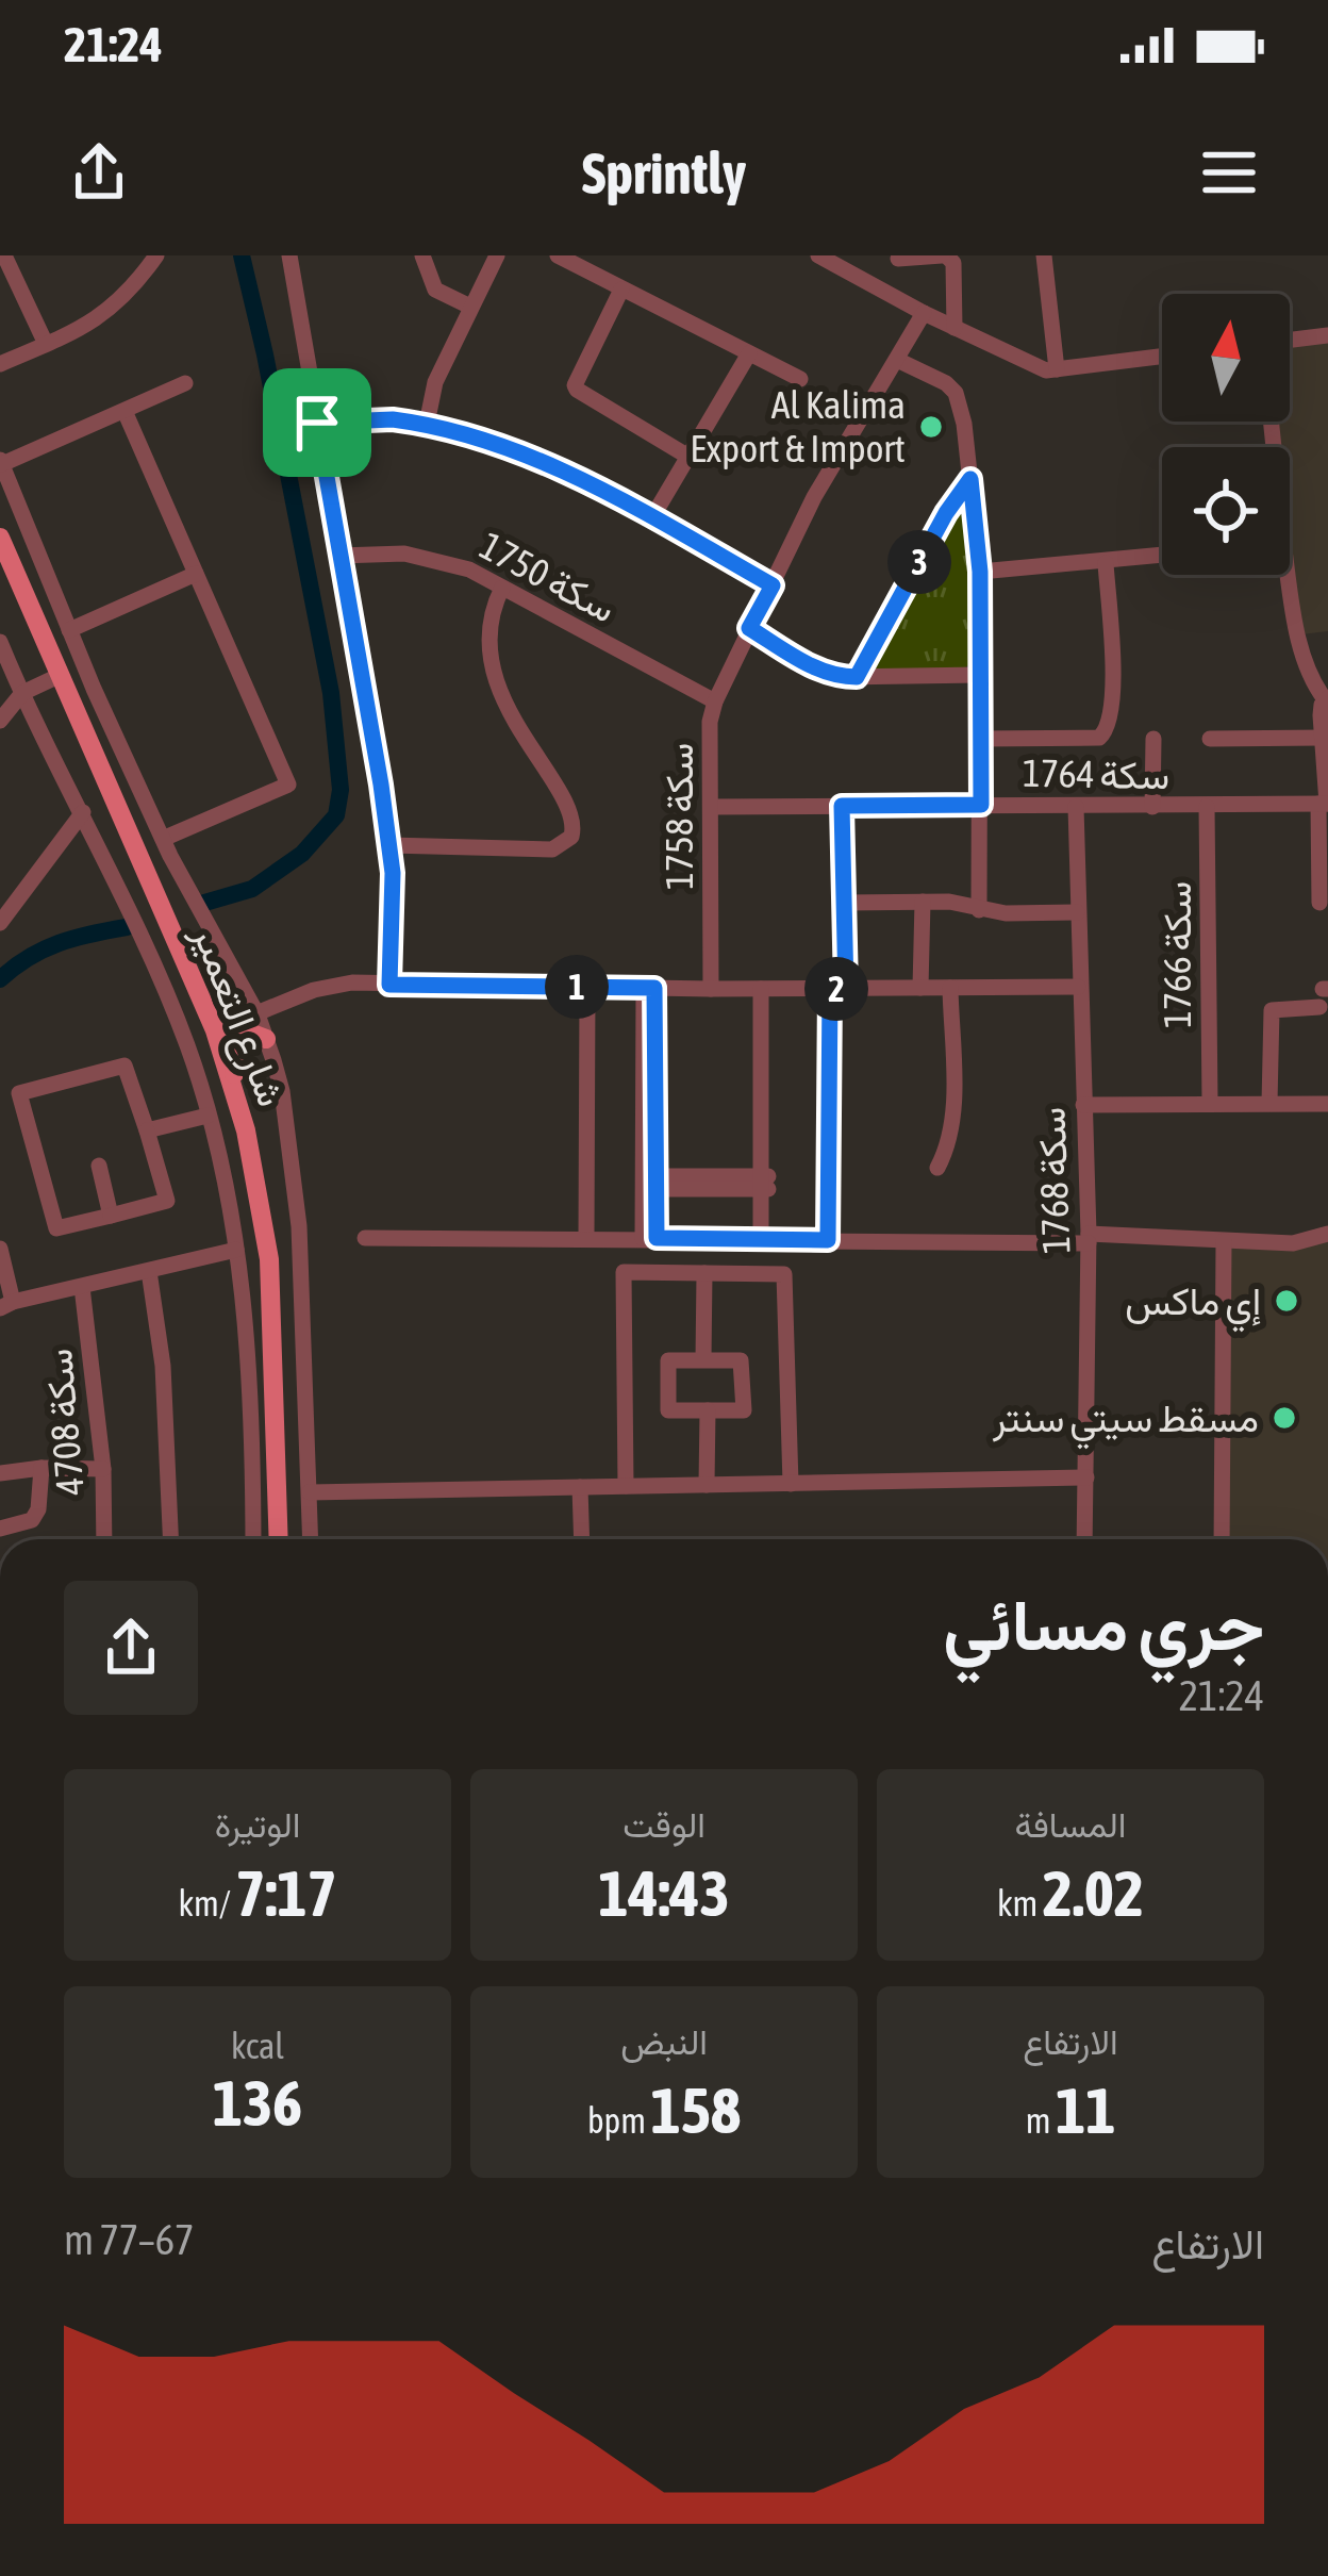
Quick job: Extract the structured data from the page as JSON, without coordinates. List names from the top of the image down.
{
  "streets": {
    "main road": ["شارع التعمير"],
    "street": [
      "سكة 1750",
      "سكة 1764",
      "سكة 1758",
      "سكة 1766",
      "سكة 1768",
      "سكة 4708"
    ]
  },
  "crossings": [
    ["سكة 1750", "سكة 1758"],
    ["سكة 1764", "سكة 1758"],
    ["سكة 1764", "سكة 1766"],
    ["سكة 1764", "سكة 1768"]
  ],
  "places": ["Al Kalima Export & Import", "إي ماكس", "مسقط سيتي سنتر"],
  "north": "top",
  "page": {
    "status": "21:24",
    "header": "Sprintly",
    "pins": ["3", "1", "2"],
    "heading": ["جري مسائي", "21:24"],
    "stats": [
      ["المسافة", "2.02 km"],
      ["الوقت", "14:43"],
      ["الوتيرة", "7:17 /km"],
      ["الارتفاع", "11 m"],
      ["النبض", "158 bpm"],
      ["kcal", "136"]
    ],
    "chart": ["الارتفاع", "67–77 m"]
  }
}
